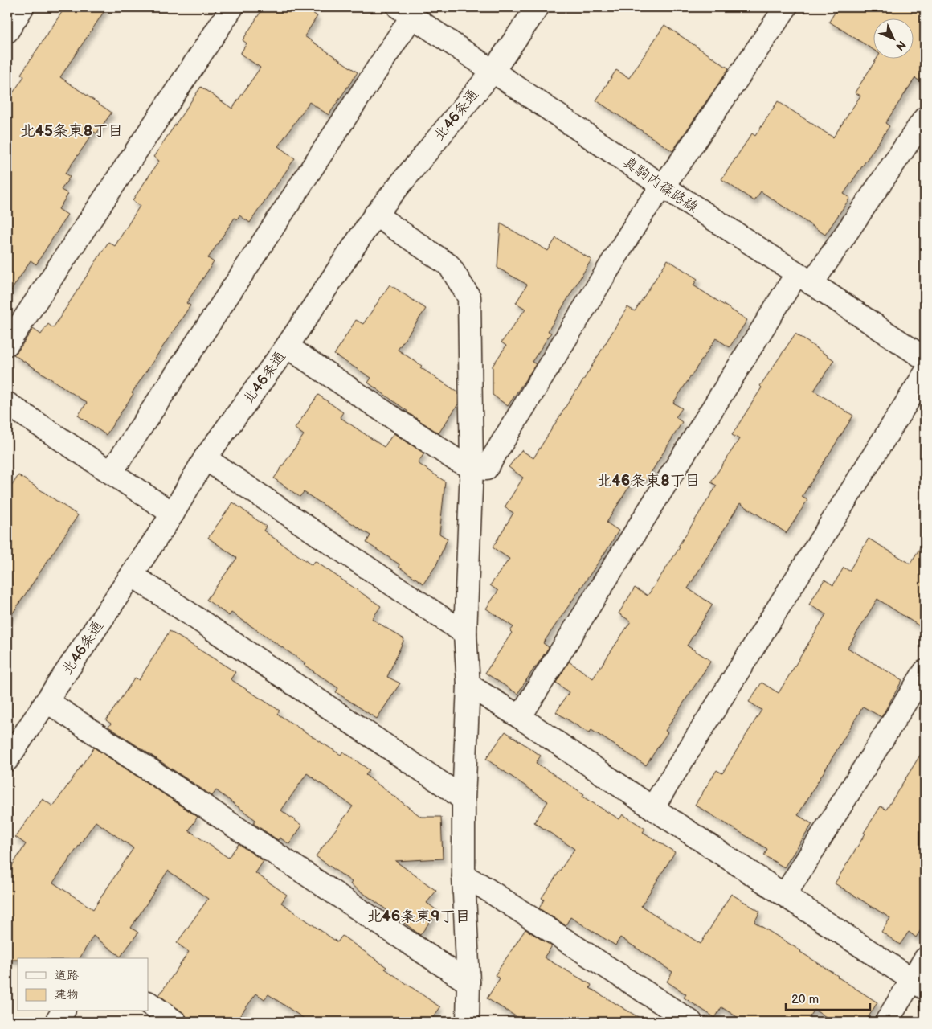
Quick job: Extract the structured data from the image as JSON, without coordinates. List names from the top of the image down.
{
  "streets": {
    "street": ["北46条通", "真駒内篠路線"]
  },
  "crossings": [
    ["北46条通", "真駒内篠路線"]
  ],
  "districts": ["北45条東8丁目", "北46条東8丁目", "北46条東9丁目"],
  "legend": ["道路", "建物"],
  "scale_bar": "20 m",
  "north": "bottom right"
}
